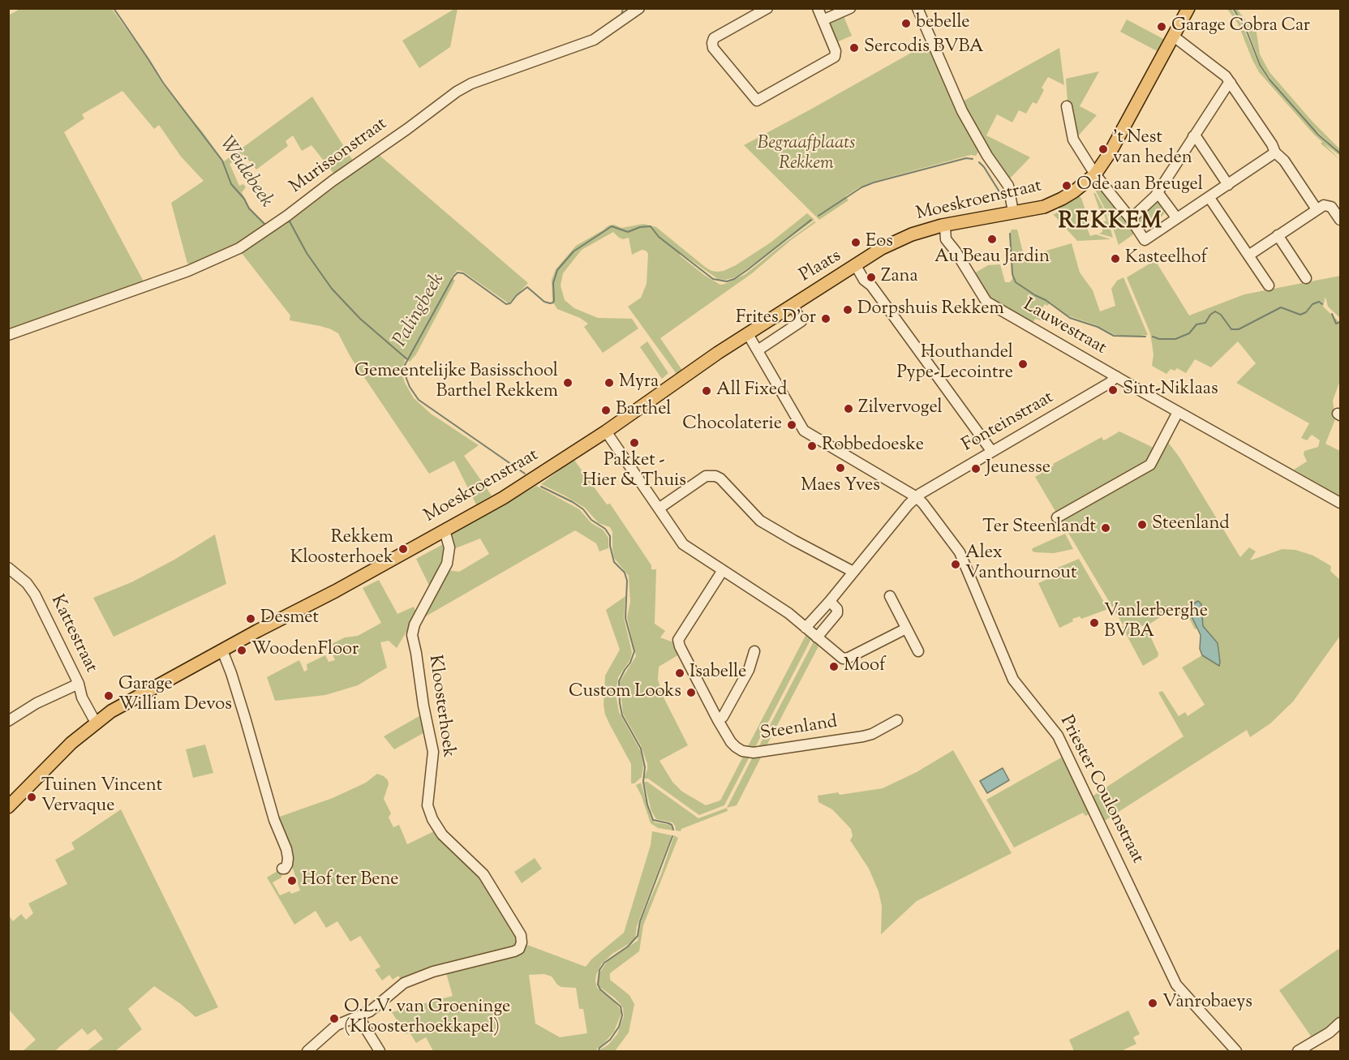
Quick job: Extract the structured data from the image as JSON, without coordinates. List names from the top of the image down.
{
  "streets": {
    "main road": ["Moeskroenstraat", "Plaats"],
    "street": [
      "Murissonstraat",
      "Lauwestraat",
      "Fonteinstraat",
      "Kattestraat",
      "Kloosterhoek",
      "Steenland",
      "Priester Coulonstraat"
    ]
  },
  "crossings": [
    ["Moeskroenstraat", "Plaats"],
    ["Moeskroenstraat", "Lauwestraat"],
    ["Moeskroenstraat", "Kattestraat"],
    ["Moeskroenstraat", "Kloosterhoek"],
    ["Moeskroenstraat", "Priester Coulonstraat"],
    ["Plaats", "Fonteinstraat"],
    ["Plaats", "Priester Coulonstraat"],
    ["Lauwestraat", "Fonteinstraat"],
    ["Fonteinstraat", "Priester Coulonstraat"]
  ],
  "districts": ["REKKEM"],
  "water": ["Weidebeek", "Palingbeek"],
  "parks": ["Begraafplaats Rekkem"],
  "places": [
    "bebelle",
    "Garage Cobra Car",
    "Sercodis BVBA",
    "'t Nest van heden",
    "Ode aan Breugel",
    "Au Beau Jardin",
    "Eos",
    "Kasteelhof",
    "Zana",
    "Dorpshuis Rekkem",
    "Frites D’or",
    "Houthandel Pype-Lecointre",
    "Gemeentelijke Basisschool Barthel Rekkem",
    "Myra",
    "Sint-Niklaas",
    "All Fixed",
    "Zilvervogel",
    "Barthel",
    "Chocolaterie",
    "Pakket - Hier & Thuis",
    "Robbedoeske",
    "Maes Yves",
    "Jeunesse",
    "Steenland",
    "Ter Steenlandt",
    "Rekkem Kloosterhoek",
    "Alex Vanthournout",
    "Desmet",
    "Vanlerberghe BVBA",
    "WoodenFloor",
    "Moof",
    "Isabelle",
    "Custom Looks",
    "Garage William Devos",
    "Tuinen Vincent Vervaque",
    "Hof ter Bene",
    "Vanrobaeys",
    "O.L.V. van Groeninge (Kloosterhoekkapel)"
  ]
}
